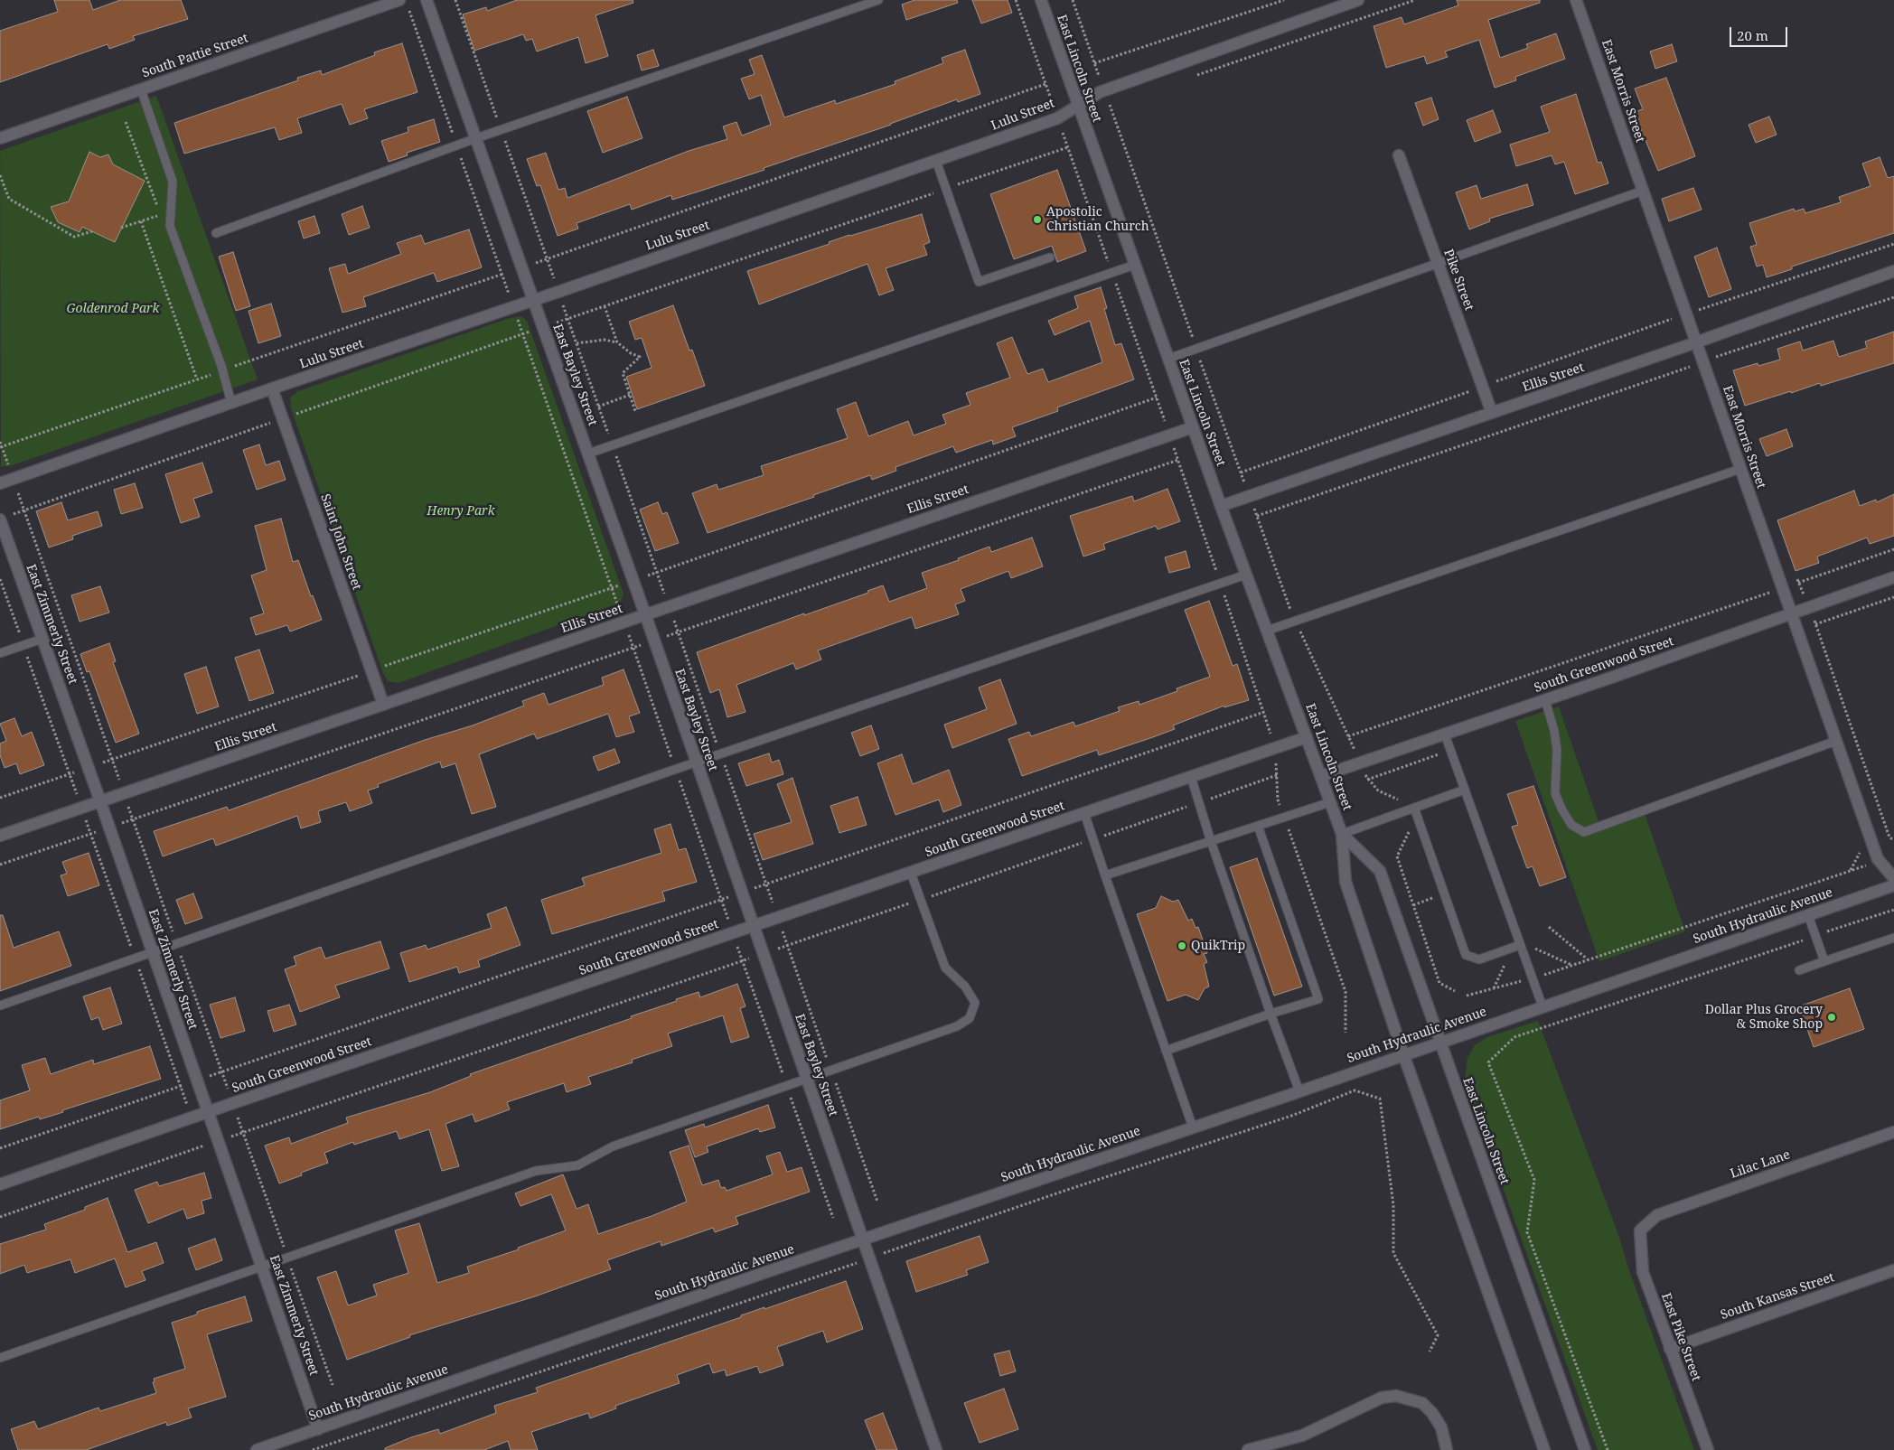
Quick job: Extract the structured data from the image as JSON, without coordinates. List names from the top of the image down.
{
  "streets": {
    "street": [
      "South Pattie Street",
      "East Lincoln Street",
      "East Morris Street",
      "Lulu Street",
      "Pike Street",
      "East Bayley Street",
      "Ellis Street",
      "Saint John Street",
      "East Zimmerly Street",
      "South Greenwood Street",
      "South Hydraulic Avenue",
      "Lilac Lane",
      "South Kansas Street",
      "East Pike Street"
    ]
  },
  "crossings": [
    ["East Lincoln Street", "Lulu Street"],
    ["East Lincoln Street", "Ellis Street"],
    ["East Lincoln Street", "South Greenwood Street"],
    ["East Lincoln Street", "South Hydraulic Avenue"],
    ["East Morris Street", "Ellis Street"],
    ["East Morris Street", "South Greenwood Street"],
    ["Lulu Street", "East Bayley Street"],
    ["Lulu Street", "Saint John Street"],
    ["Pike Street", "Ellis Street"],
    ["East Bayley Street", "Ellis Street"],
    ["East Bayley Street", "South Greenwood Street"],
    ["East Bayley Street", "South Hydraulic Avenue"],
    ["Ellis Street", "Saint John Street"],
    ["Ellis Street", "East Zimmerly Street"],
    ["East Zimmerly Street", "South Greenwood Street"],
    ["East Zimmerly Street", "South Hydraulic Avenue"],
    ["Lilac Lane", "East Pike Street"],
    ["South Kansas Street", "East Pike Street"]
  ],
  "parks": ["Goldenrod Park", "Henry Park"],
  "places": ["Apostolic Christian Church", "QuikTrip", "Dollar Plus Grocery & Smoke Shop"],
  "scale_bar": "20 m"
}
